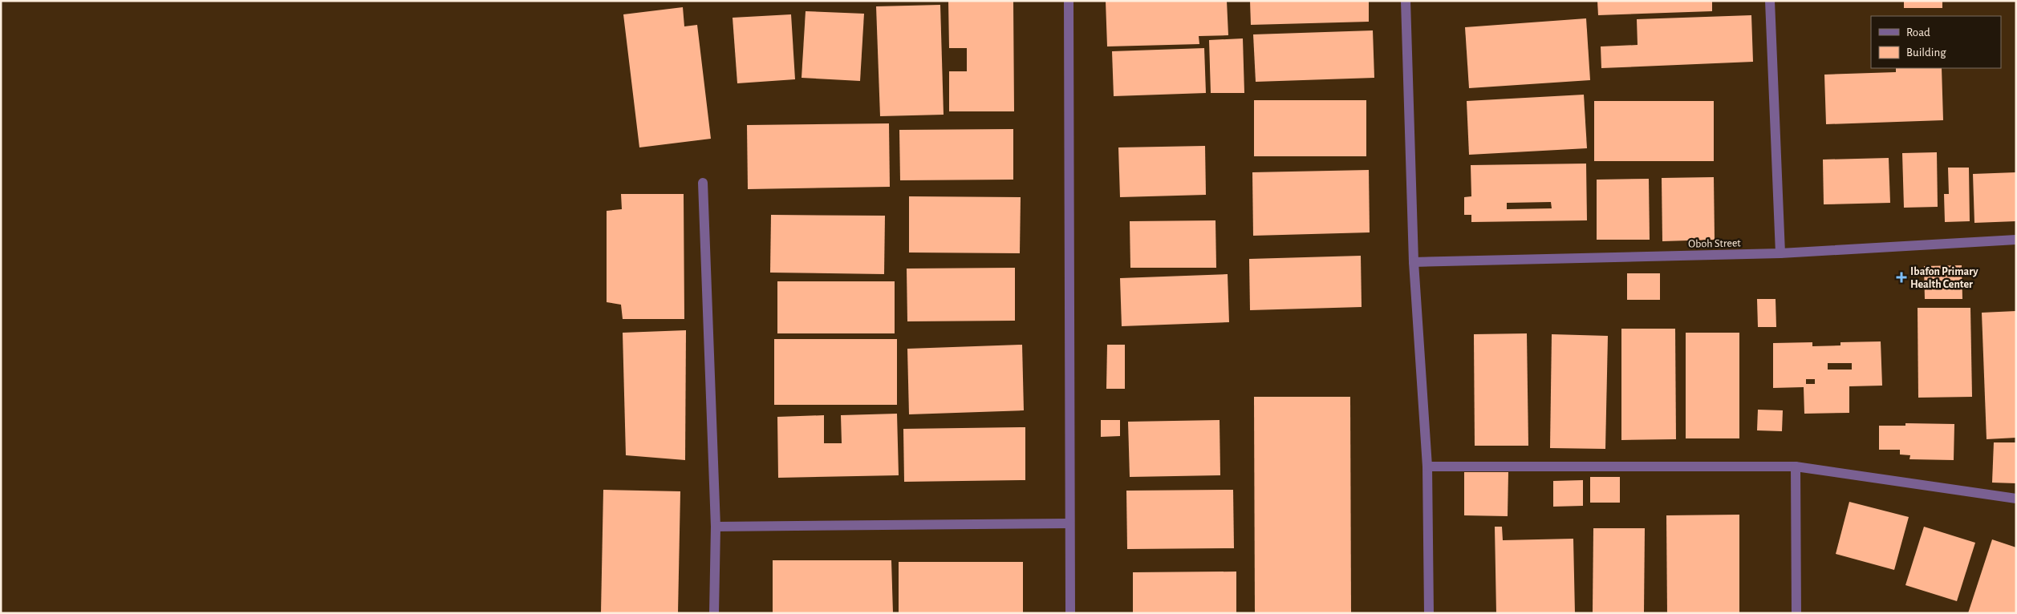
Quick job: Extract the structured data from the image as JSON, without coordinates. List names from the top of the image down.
{
  "streets": {
    "street": ["Oboh Street"]
  },
  "places": {
    "health": ["Ibafon Primary Health Center"]
  },
  "legend": ["Road", "Building"]
}
